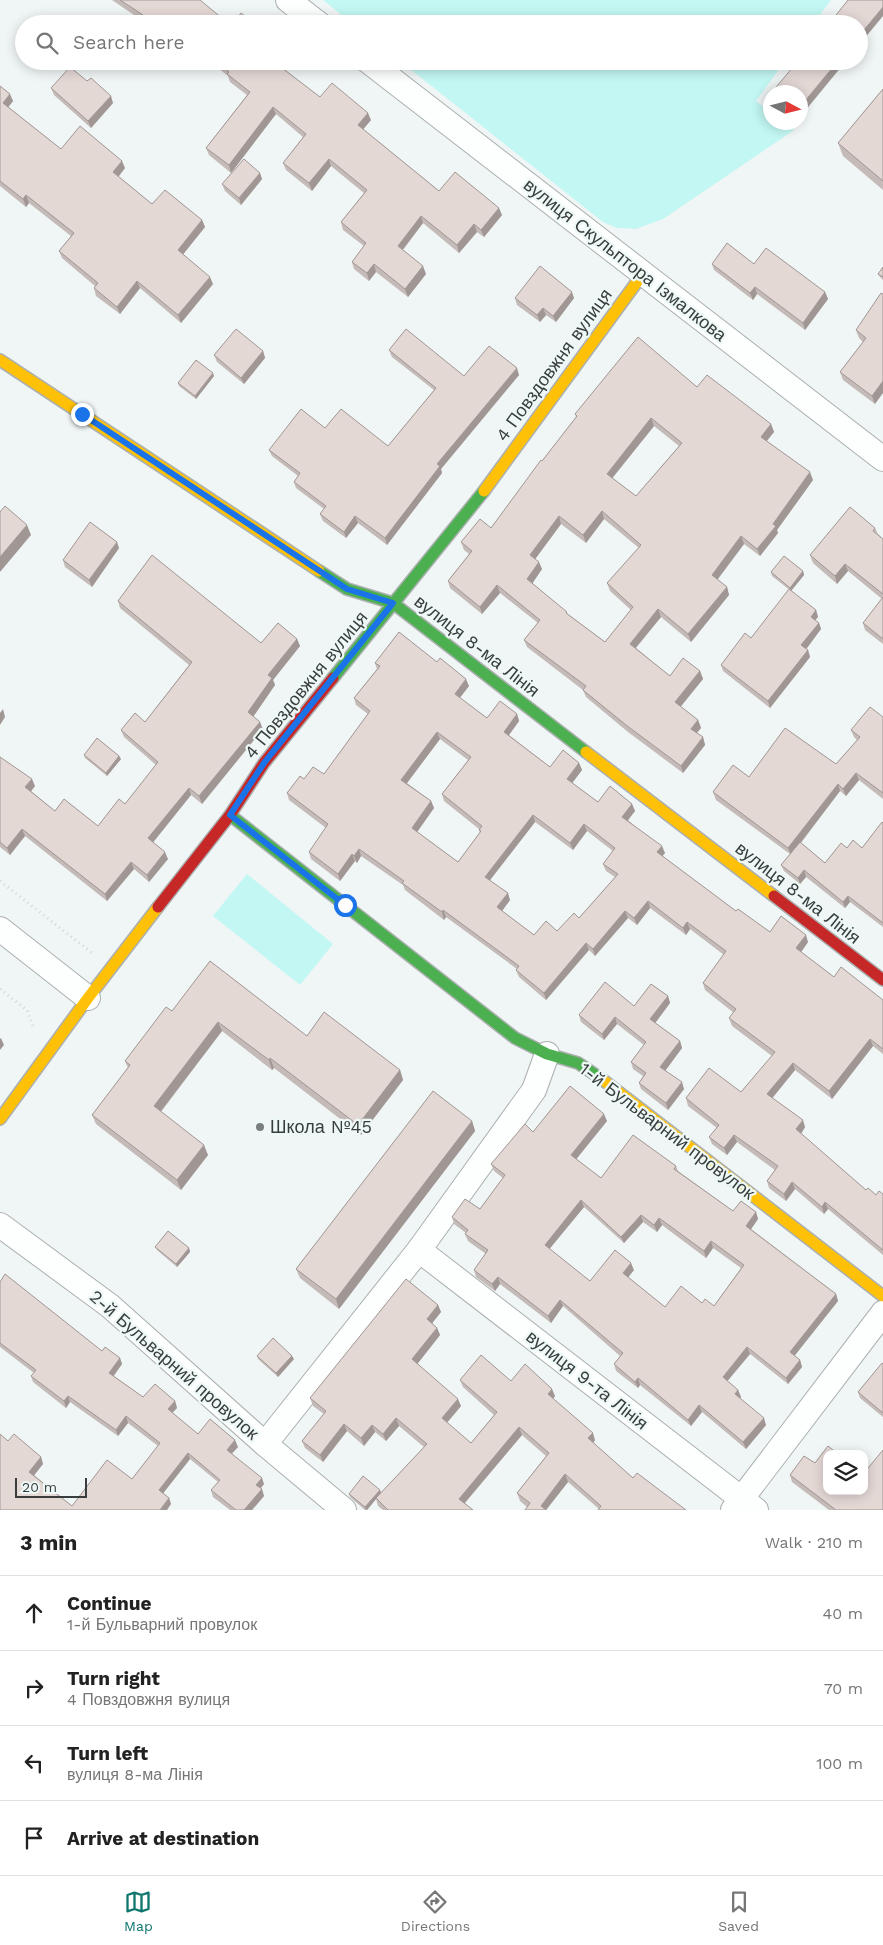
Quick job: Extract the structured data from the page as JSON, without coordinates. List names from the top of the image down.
{
  "streets": {
    "street": [
      "вулиця Скульптора Ізмалкова",
      "4 Повздовжня вулиця",
      "вулиця 8-ма Лінія",
      "1-й Бульварний провулок",
      "2-й Бульварний провулок",
      "вулиця 9-та Лінія"
    ]
  },
  "crossings": [
    ["вулиця Скульптора Ізмалкова", "4 Повздовжня вулиця"],
    ["4 Повздовжня вулиця", "вулиця 8-ма Лінія"],
    ["4 Повздовжня вулиця", "1-й Бульварний провулок"]
  ],
  "places": ["Школа №45"],
  "scale_bar": "20 m",
  "north": "right",
  "page": {
    "search": "Search here",
    "scale": "20 m",
    "heading": ["3 min", "Walk · 210 m"],
    "list": [
      ["Continue", "1-й Бульварний провулок", "40 m"],
      ["Turn right", "4 Повздовжня вулиця", "70 m"],
      ["Turn left", "вулиця 8-ма Лінія", "100 m"],
      "Arrive at destination"
    ],
    "nav": ["Map", "Directions", "Saved"]
  }
}
